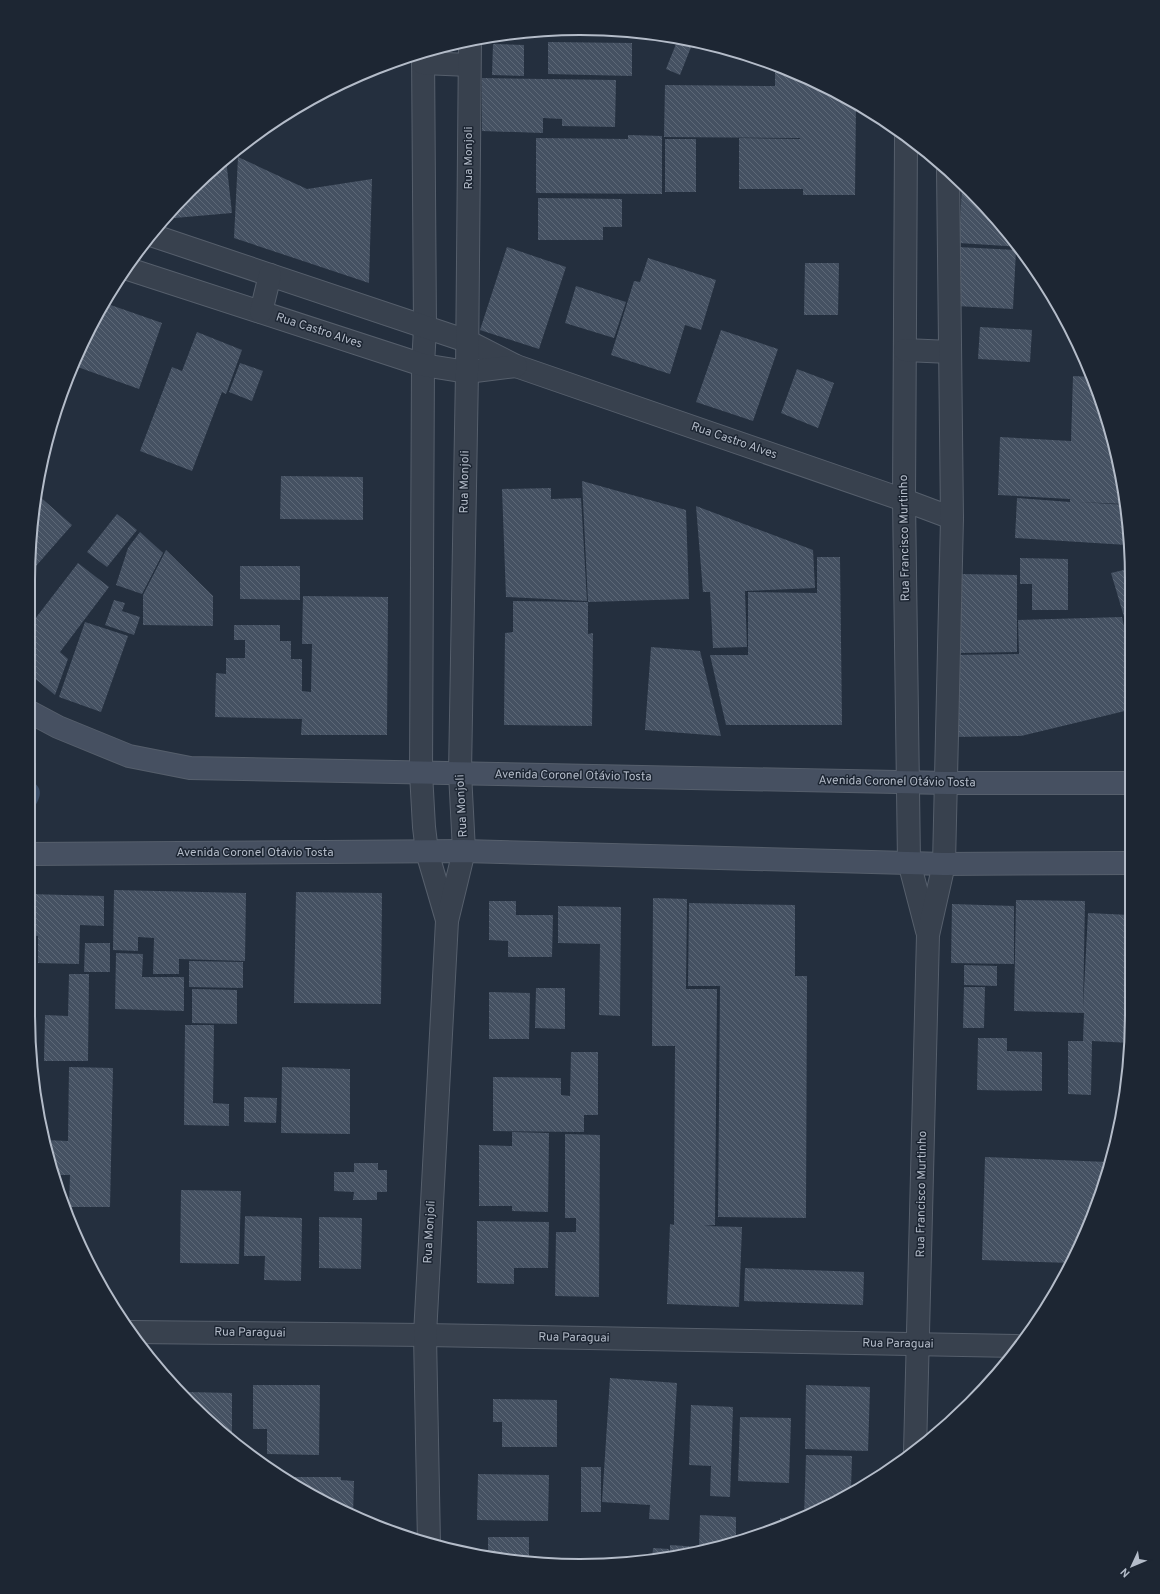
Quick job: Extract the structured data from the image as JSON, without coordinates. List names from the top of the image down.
{
  "streets": {
    "main road": ["Avenida Coronel Otávio Tosta"],
    "street": [
      "Rua Monjoli",
      "Rua Castro Alves",
      "Rua Francisco Murtinho",
      "Rua Paraguai"
    ]
  },
  "crossings": [
    ["Rua Monjoli", "Rua Castro Alves"],
    ["Rua Monjoli", "Avenida Coronel Otávio Tosta"],
    ["Rua Monjoli", "Rua Paraguai"],
    ["Rua Castro Alves", "Rua Francisco Murtinho"],
    ["Rua Francisco Murtinho", "Avenida Coronel Otávio Tosta"],
    ["Rua Francisco Murtinho", "Rua Paraguai"]
  ],
  "north": "bottom left"
}
